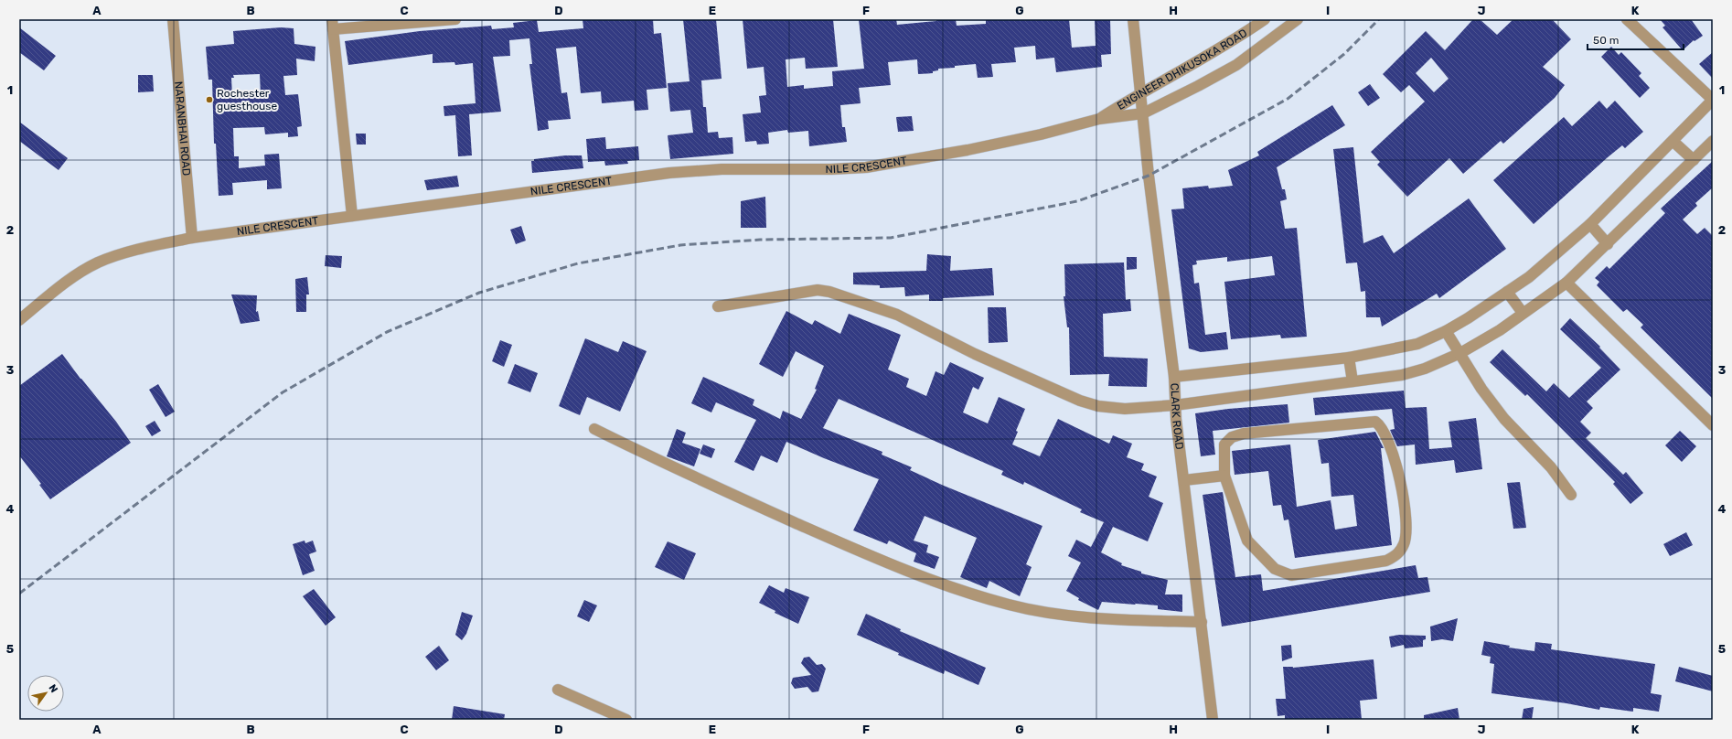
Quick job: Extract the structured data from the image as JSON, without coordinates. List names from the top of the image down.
{
  "streets": {
    "street": [
      "ENGINEER DHIKUSOKA ROAD",
      "NARANBHAI ROAD",
      "NILE CRESCENT",
      "CLARK ROAD"
    ]
  },
  "crossings": [
    ["ENGINEER DHIKUSOKA ROAD", "NILE CRESCENT"],
    ["ENGINEER DHIKUSOKA ROAD", "CLARK ROAD"],
    ["NARANBHAI ROAD", "NILE CRESCENT"],
    ["NILE CRESCENT", "CLARK ROAD"]
  ],
  "places": ["Rochester guesthouse"],
  "scale_bar": "50 m",
  "north": "top right",
  "grid": {
    "columns": [
      "A",
      "B",
      "C",
      "D",
      "E",
      "F",
      "G",
      "H",
      "I",
      "J",
      "K"
    ],
    "rows": [
      "1",
      "2",
      "3",
      "4",
      "5"
    ]
  }
}
